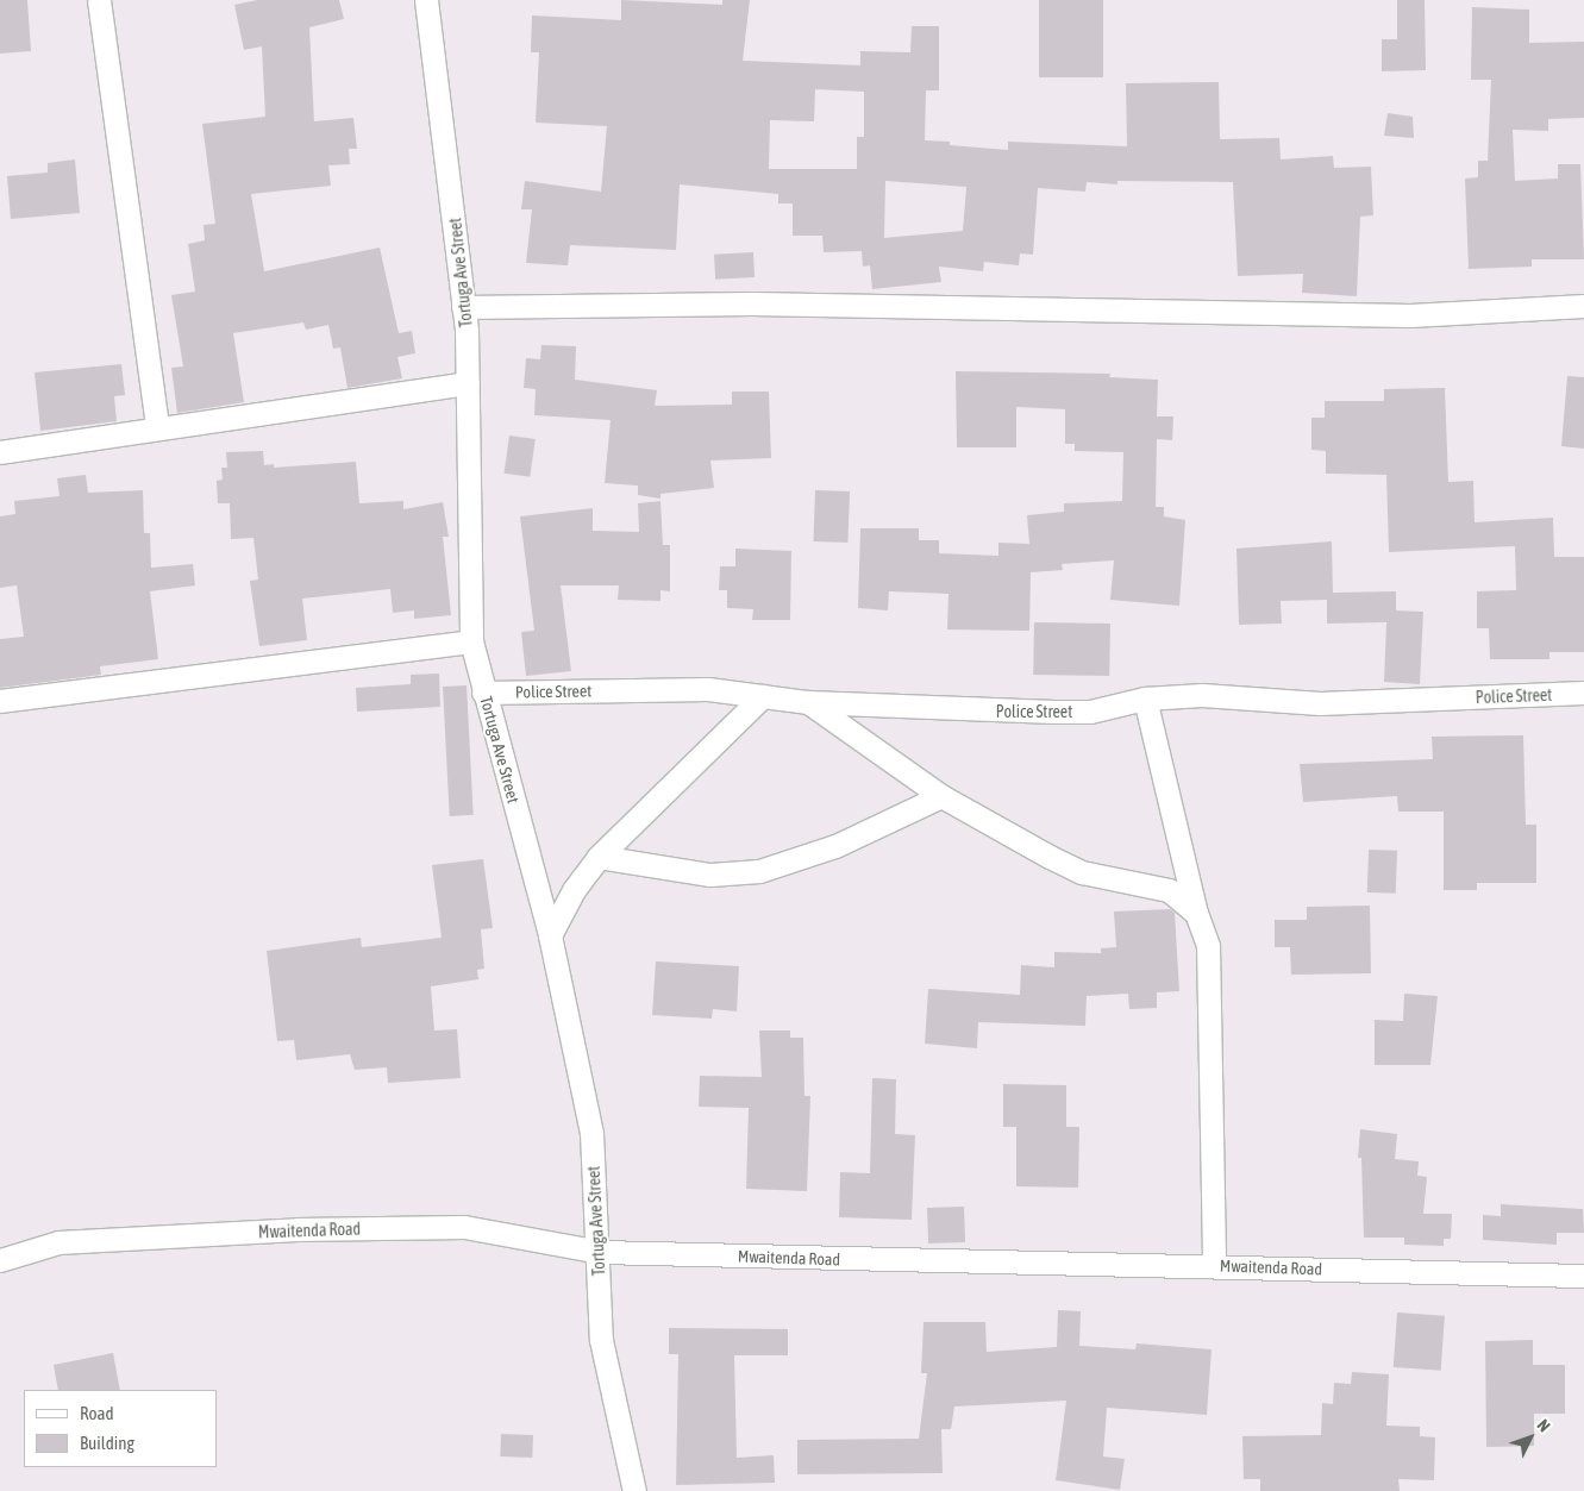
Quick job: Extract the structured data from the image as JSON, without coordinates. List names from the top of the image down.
{
  "streets": {
    "street": ["Tortuga Ave Street", "Police Street", "Mwaitenda Road"]
  },
  "crossings": [
    ["Tortuga Ave Street", "Police Street"],
    ["Tortuga Ave Street", "Mwaitenda Road"]
  ],
  "legend": ["Road", "Building"],
  "north": "top right"
}
